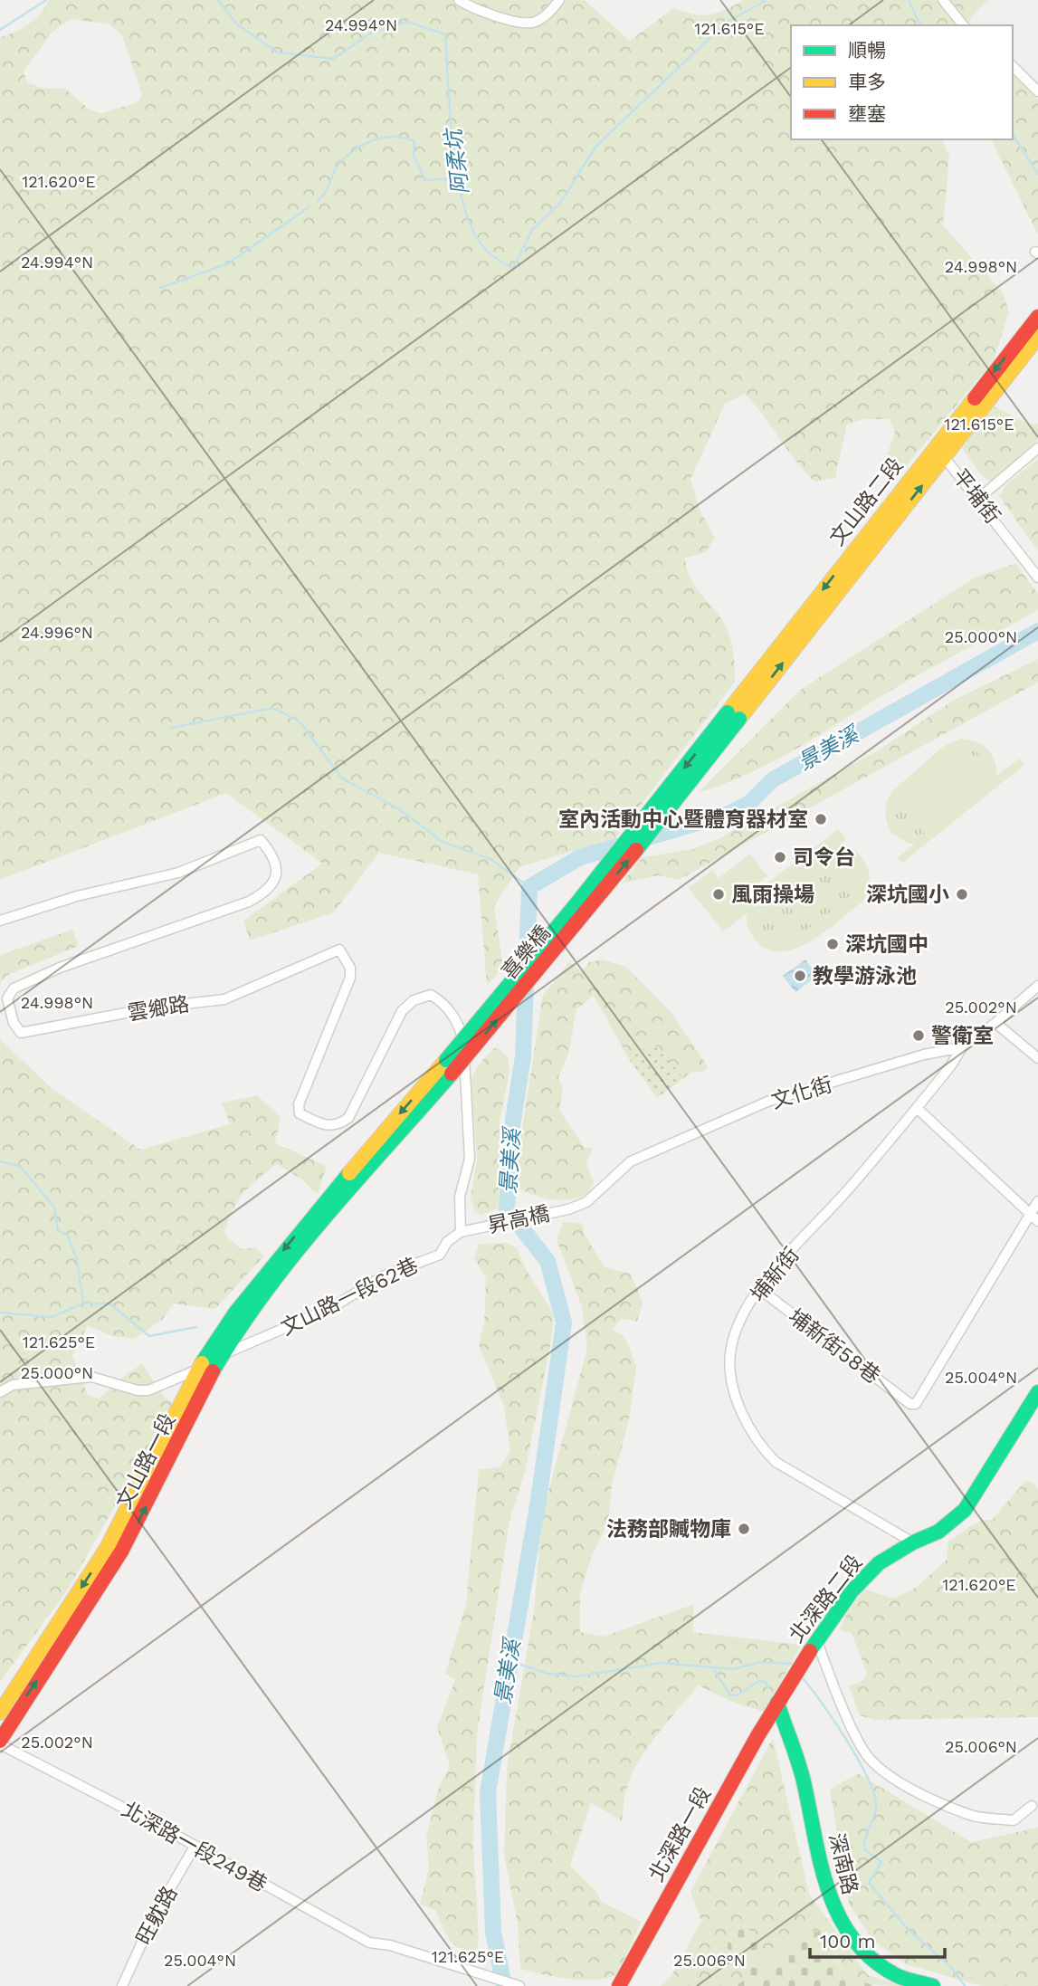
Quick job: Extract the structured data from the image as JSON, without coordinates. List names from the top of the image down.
{
  "streets": {
    "main road": [
      "文山路二段",
      "喜樂橋",
      "文山路一段",
      "北深路二段",
      "北深路一段",
      "深南路"
    ],
    "street": [
      "平埔街",
      "雲鄉路",
      "文化街",
      "昇高橋",
      "埔新街",
      "文山路一段62巷",
      "埔新街58巷",
      "北深路一段249巷",
      "旺躭路"
    ]
  },
  "crossings": [
    ["平埔街", "文山路二段"],
    ["文山路二段", "喜樂橋"],
    ["喜樂橋", "文山路一段"],
    ["雲鄉路", "昇高橋"],
    ["雲鄉路", "文山路一段62巷"],
    ["文化街", "昇高橋"],
    ["文化街", "埔新街"],
    ["昇高橋", "文山路一段62巷"],
    ["埔新街", "埔新街58巷"],
    ["埔新街", "北深路二段"],
    ["文山路一段62巷", "文山路一段"],
    ["文山路一段", "北深路一段249巷"],
    ["北深路二段", "北深路一段"],
    ["北深路二段", "深南路"],
    ["北深路一段", "深南路"],
    ["北深路一段249巷", "旺躭路"]
  ],
  "water": ["阿柔坑", "景美溪"],
  "places": [
    "室內活動中心暨體育器材室",
    "司令台",
    "風雨操場",
    "深坑國小",
    "深坑國中",
    "教學游泳池",
    "警衛室",
    "法務部贓物庫"
  ],
  "legend": ["順暢", "車多", "壅塞"],
  "scale_bar": "100 m",
  "coordinates": [
    "24.994°N",
    "121.615°E",
    "121.620°E",
    "24.998°N",
    "24.996°N",
    "25.000°N",
    "25.002°N",
    "121.625°E",
    "25.004°N",
    "25.006°N"
  ]
}
